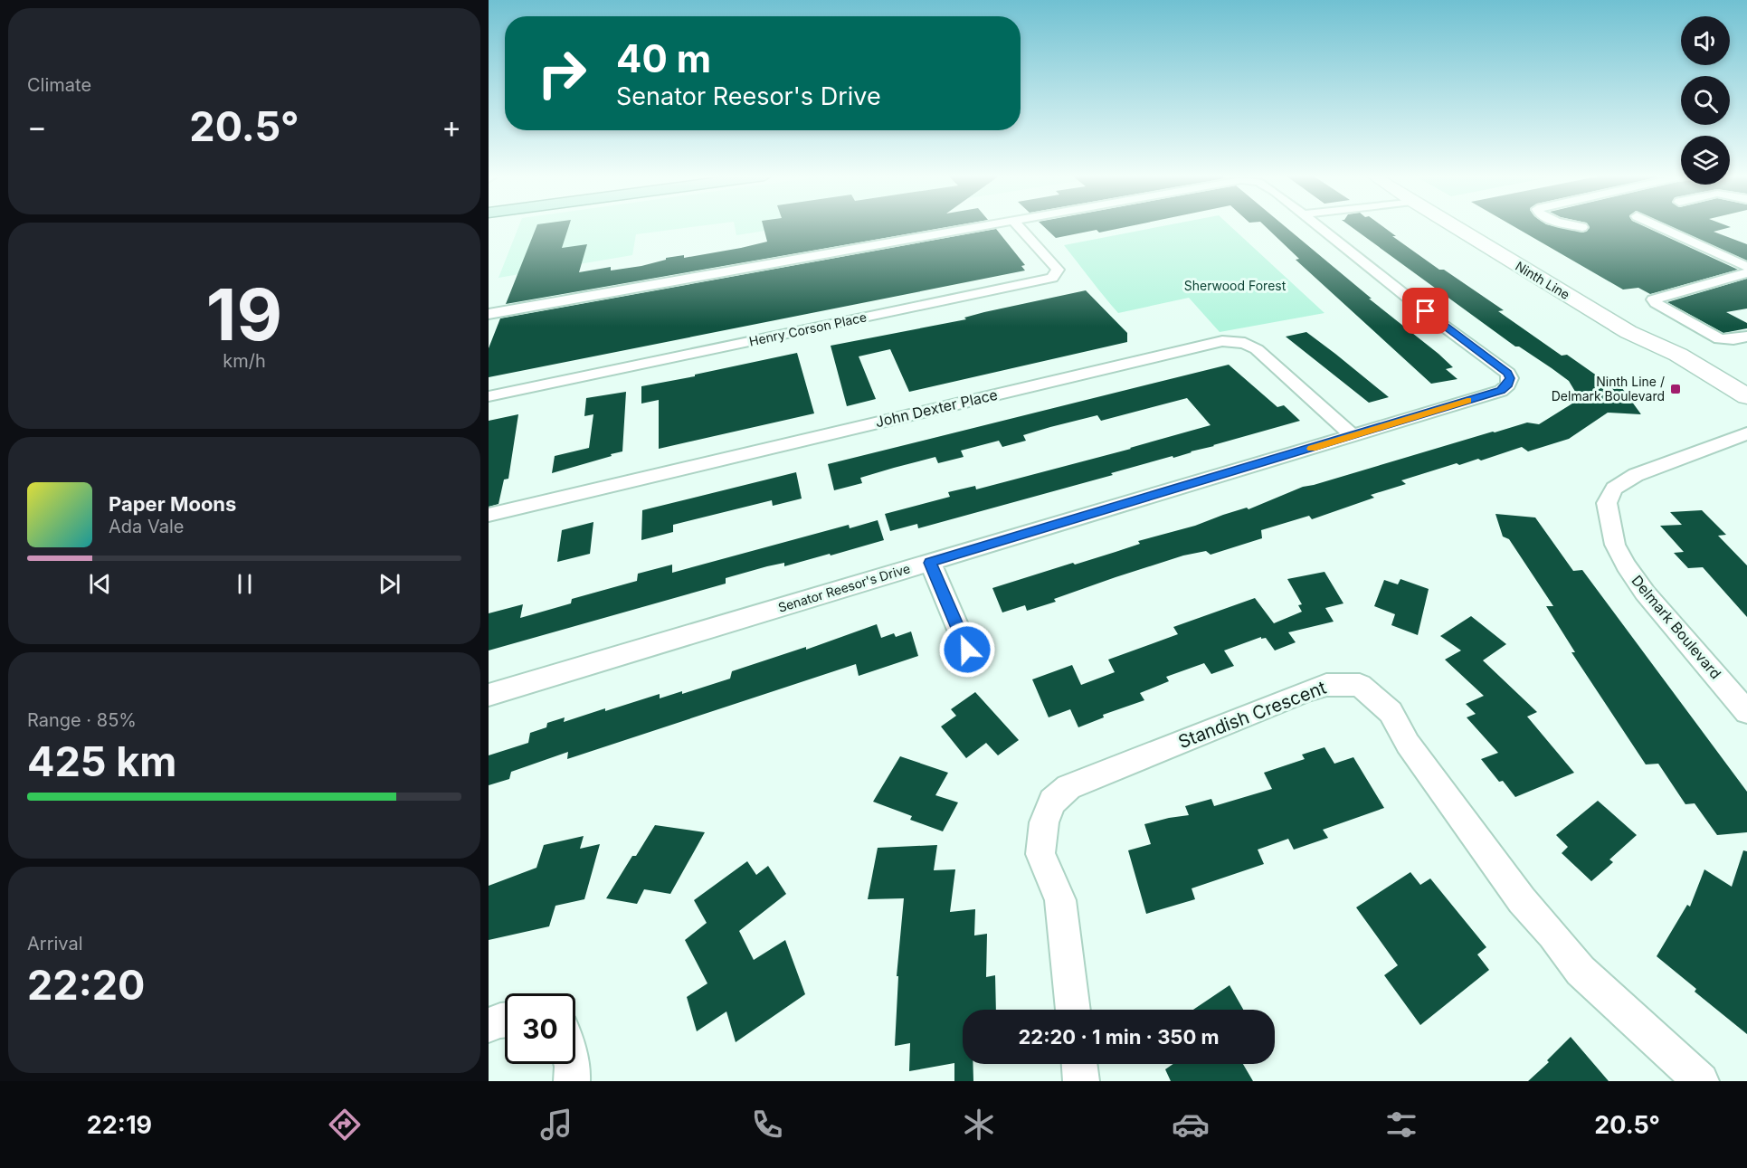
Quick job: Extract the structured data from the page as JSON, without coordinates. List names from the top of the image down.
{
  "streets": {
    "main road": ["Ninth Line"],
    "street": [
      "Henry Corson Place",
      "John Dexter Place",
      "Senator Reesor's Drive",
      "Delmark Boulevard",
      "Standish Crescent"
    ]
  },
  "crossings": [
    ["John Dexter Place", "Senator Reesor's Drive"]
  ],
  "parks": ["Sherwood Forest"],
  "places": {
    "transit": ["Ninth Line / Delmark Boulevard"]
  },
  "page": {
    "tile": [
      "Climate",
      ["19", "km/h"],
      ["Range · 85%", "425 km"],
      ["Arrival", "22:20"]
    ],
    "turn": ["40 m", "Senator Reesor's Drive"],
    "heat": ["−", "20.5°", "+"],
    "song": ["Paper Moons", "Ada Vale"],
    "limit": "30",
    "trip": "22:20 · 1 min · 350 m",
    "tabs": ["22:19", "20.5°"]
  }
}
